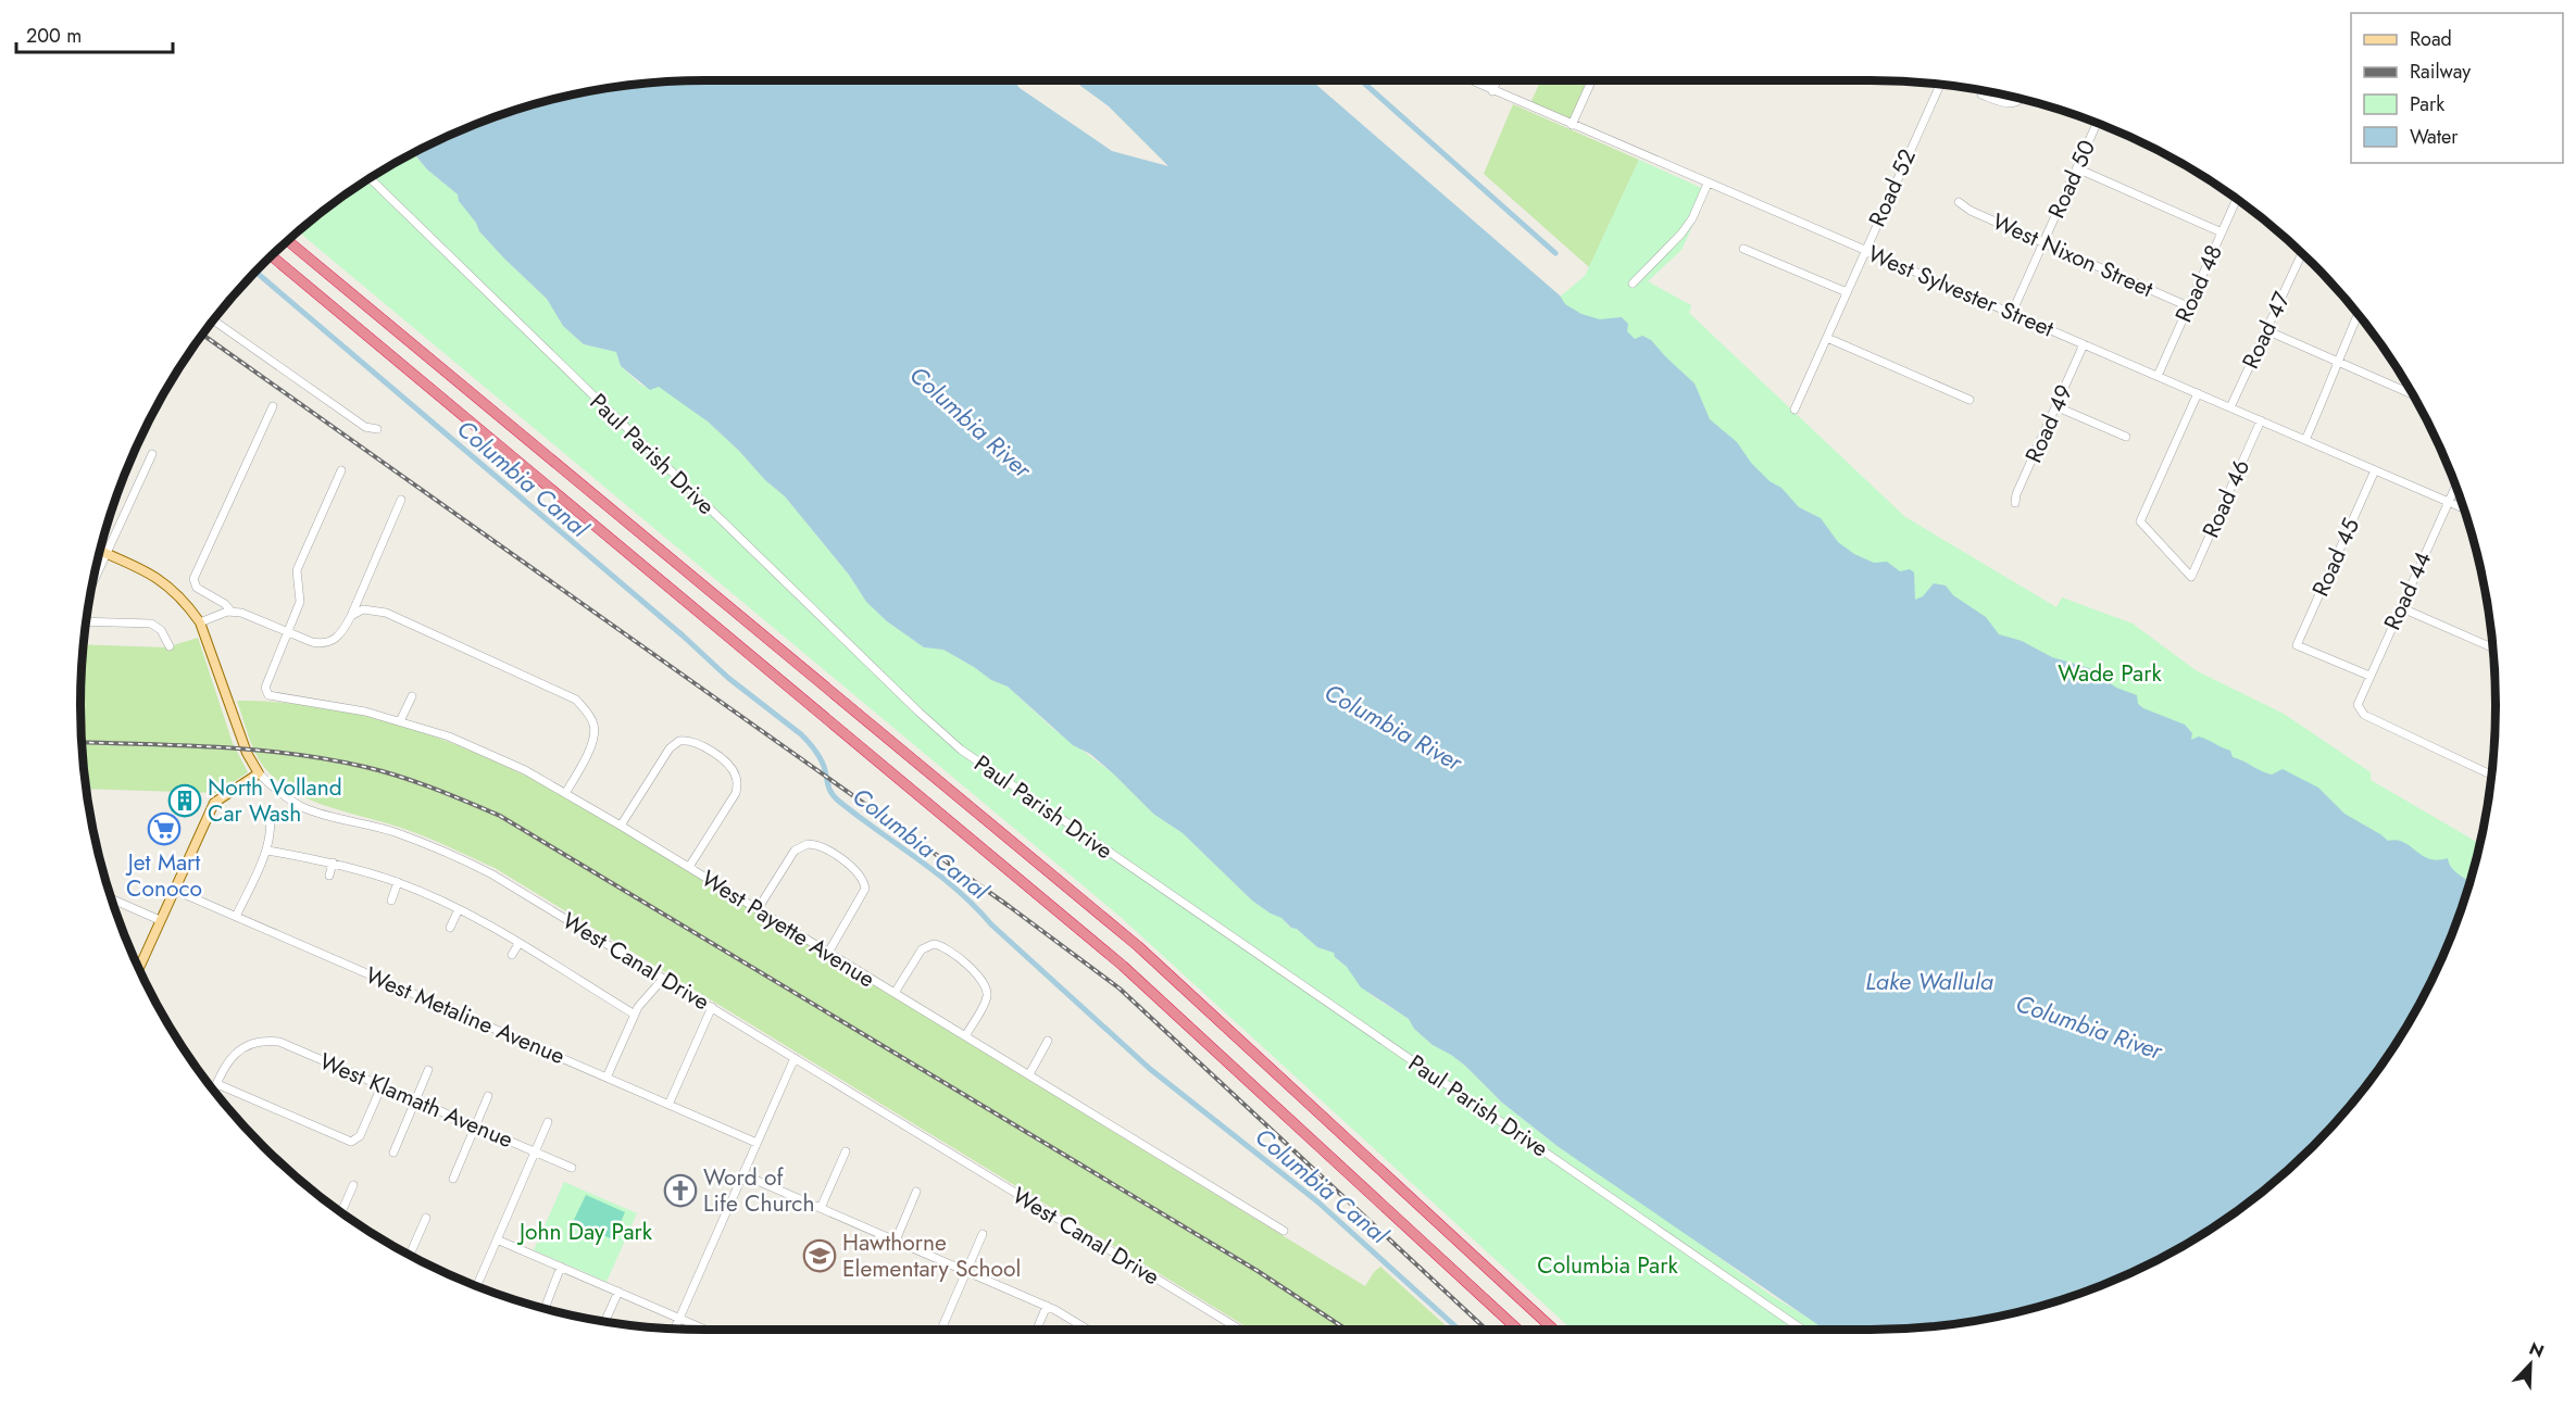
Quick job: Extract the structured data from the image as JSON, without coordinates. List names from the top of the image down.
{
  "streets": {
    "main road": ["West Canal Drive"],
    "street": [
      "Road 50",
      "Road 52",
      "West Nixon Street",
      "Road 48",
      "West Sylvester Street",
      "Road 47",
      "Road 49",
      "Paul Parish Drive",
      "Road 46",
      "Road 45",
      "Road 44",
      "West Payette Avenue",
      "West Metaline Avenue",
      "West Klamath Avenue"
    ]
  },
  "crossings": [
    ["Road 50", "West Nixon Street"],
    ["Road 50", "West Sylvester Street"],
    ["Road 52", "West Sylvester Street"],
    ["West Nixon Street", "Road 48"],
    ["Road 48", "West Sylvester Street"],
    ["West Sylvester Street", "Road 47"],
    ["West Sylvester Street", "Road 49"],
    ["West Sylvester Street", "Road 46"],
    ["West Sylvester Street", "Road 45"],
    ["West Sylvester Street", "Road 44"],
    ["Road 45", "Road 44"]
  ],
  "water": ["Columbia River", "Columbia Canal", "Lake Wallula"],
  "parks": ["Wade Park", "John Day Park", "Columbia Park"],
  "places": {
    "building": ["North Volland Car Wash"],
    "supermarket": ["Jet Mart Conoco"],
    "church": ["Word of Life Church"],
    "school or university": ["Hawthorne Elementary School"]
  },
  "legend": [
    "Road",
    "Railway",
    "Park",
    "Water"
  ],
  "scale_bar": "200 m",
  "north": "top right"
}
